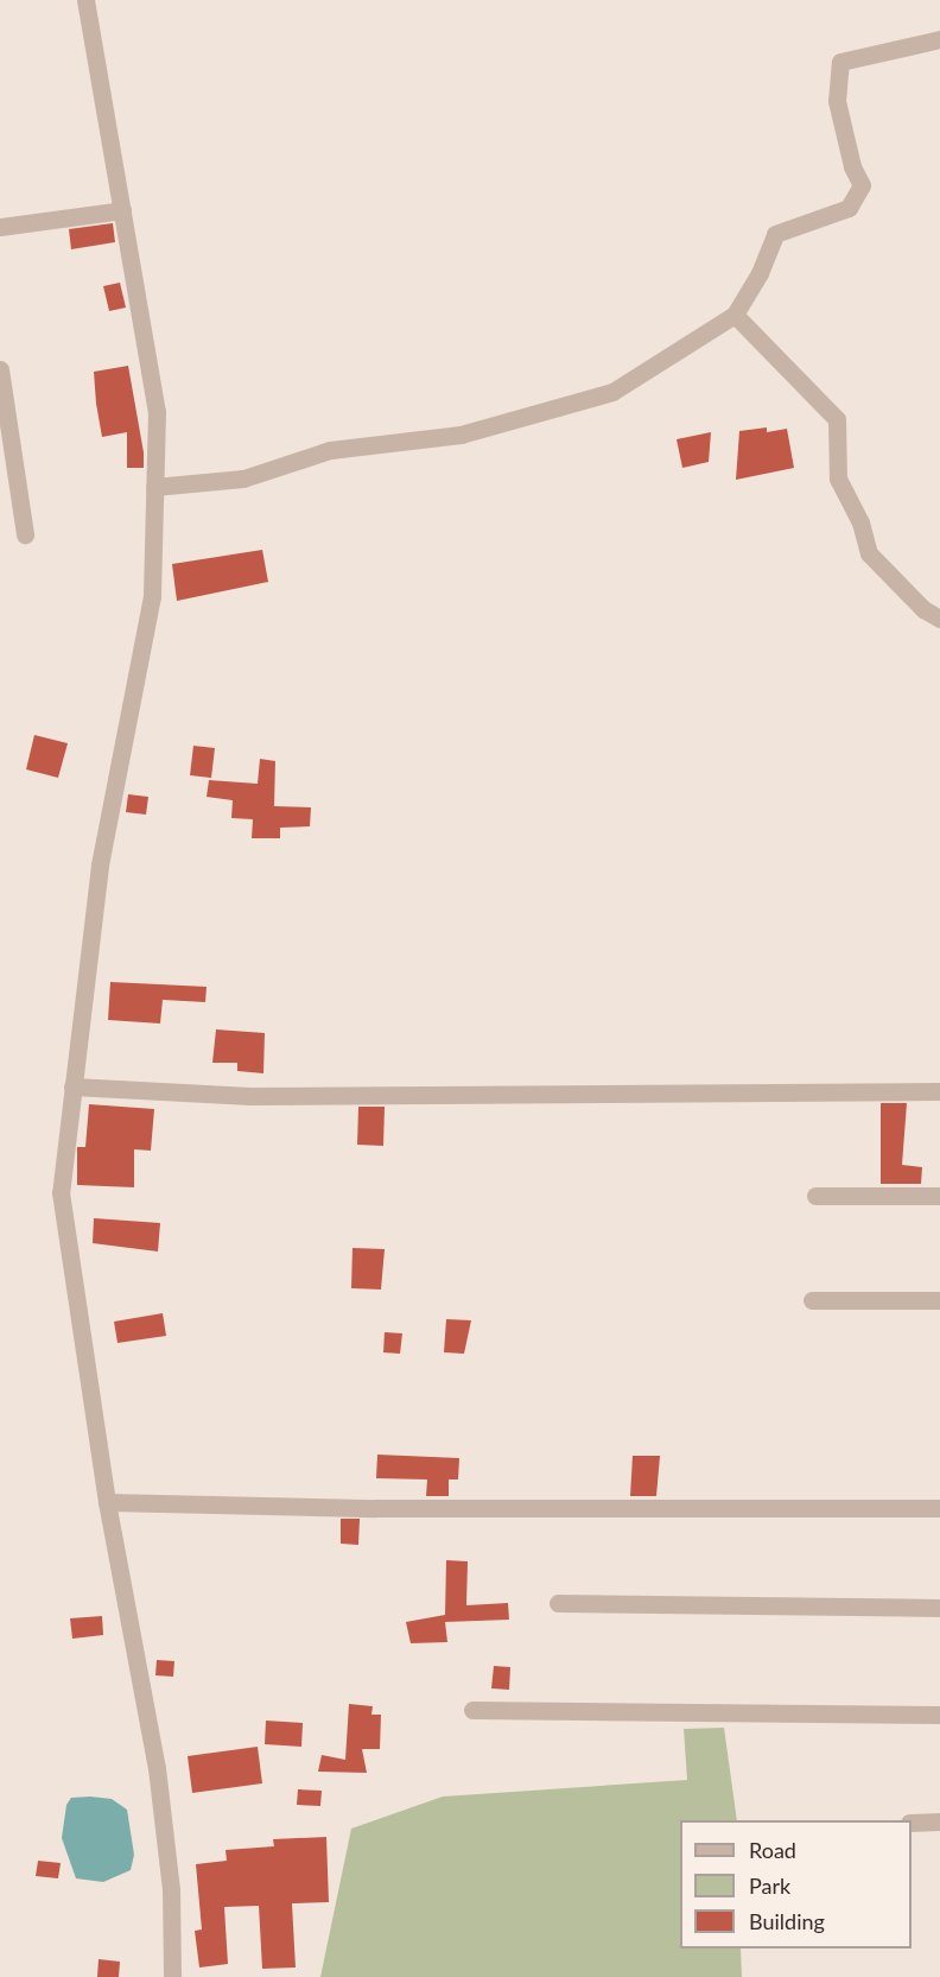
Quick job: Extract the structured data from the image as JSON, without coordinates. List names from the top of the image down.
{
  "legend": ["Road", "Park", "Building"]
}
